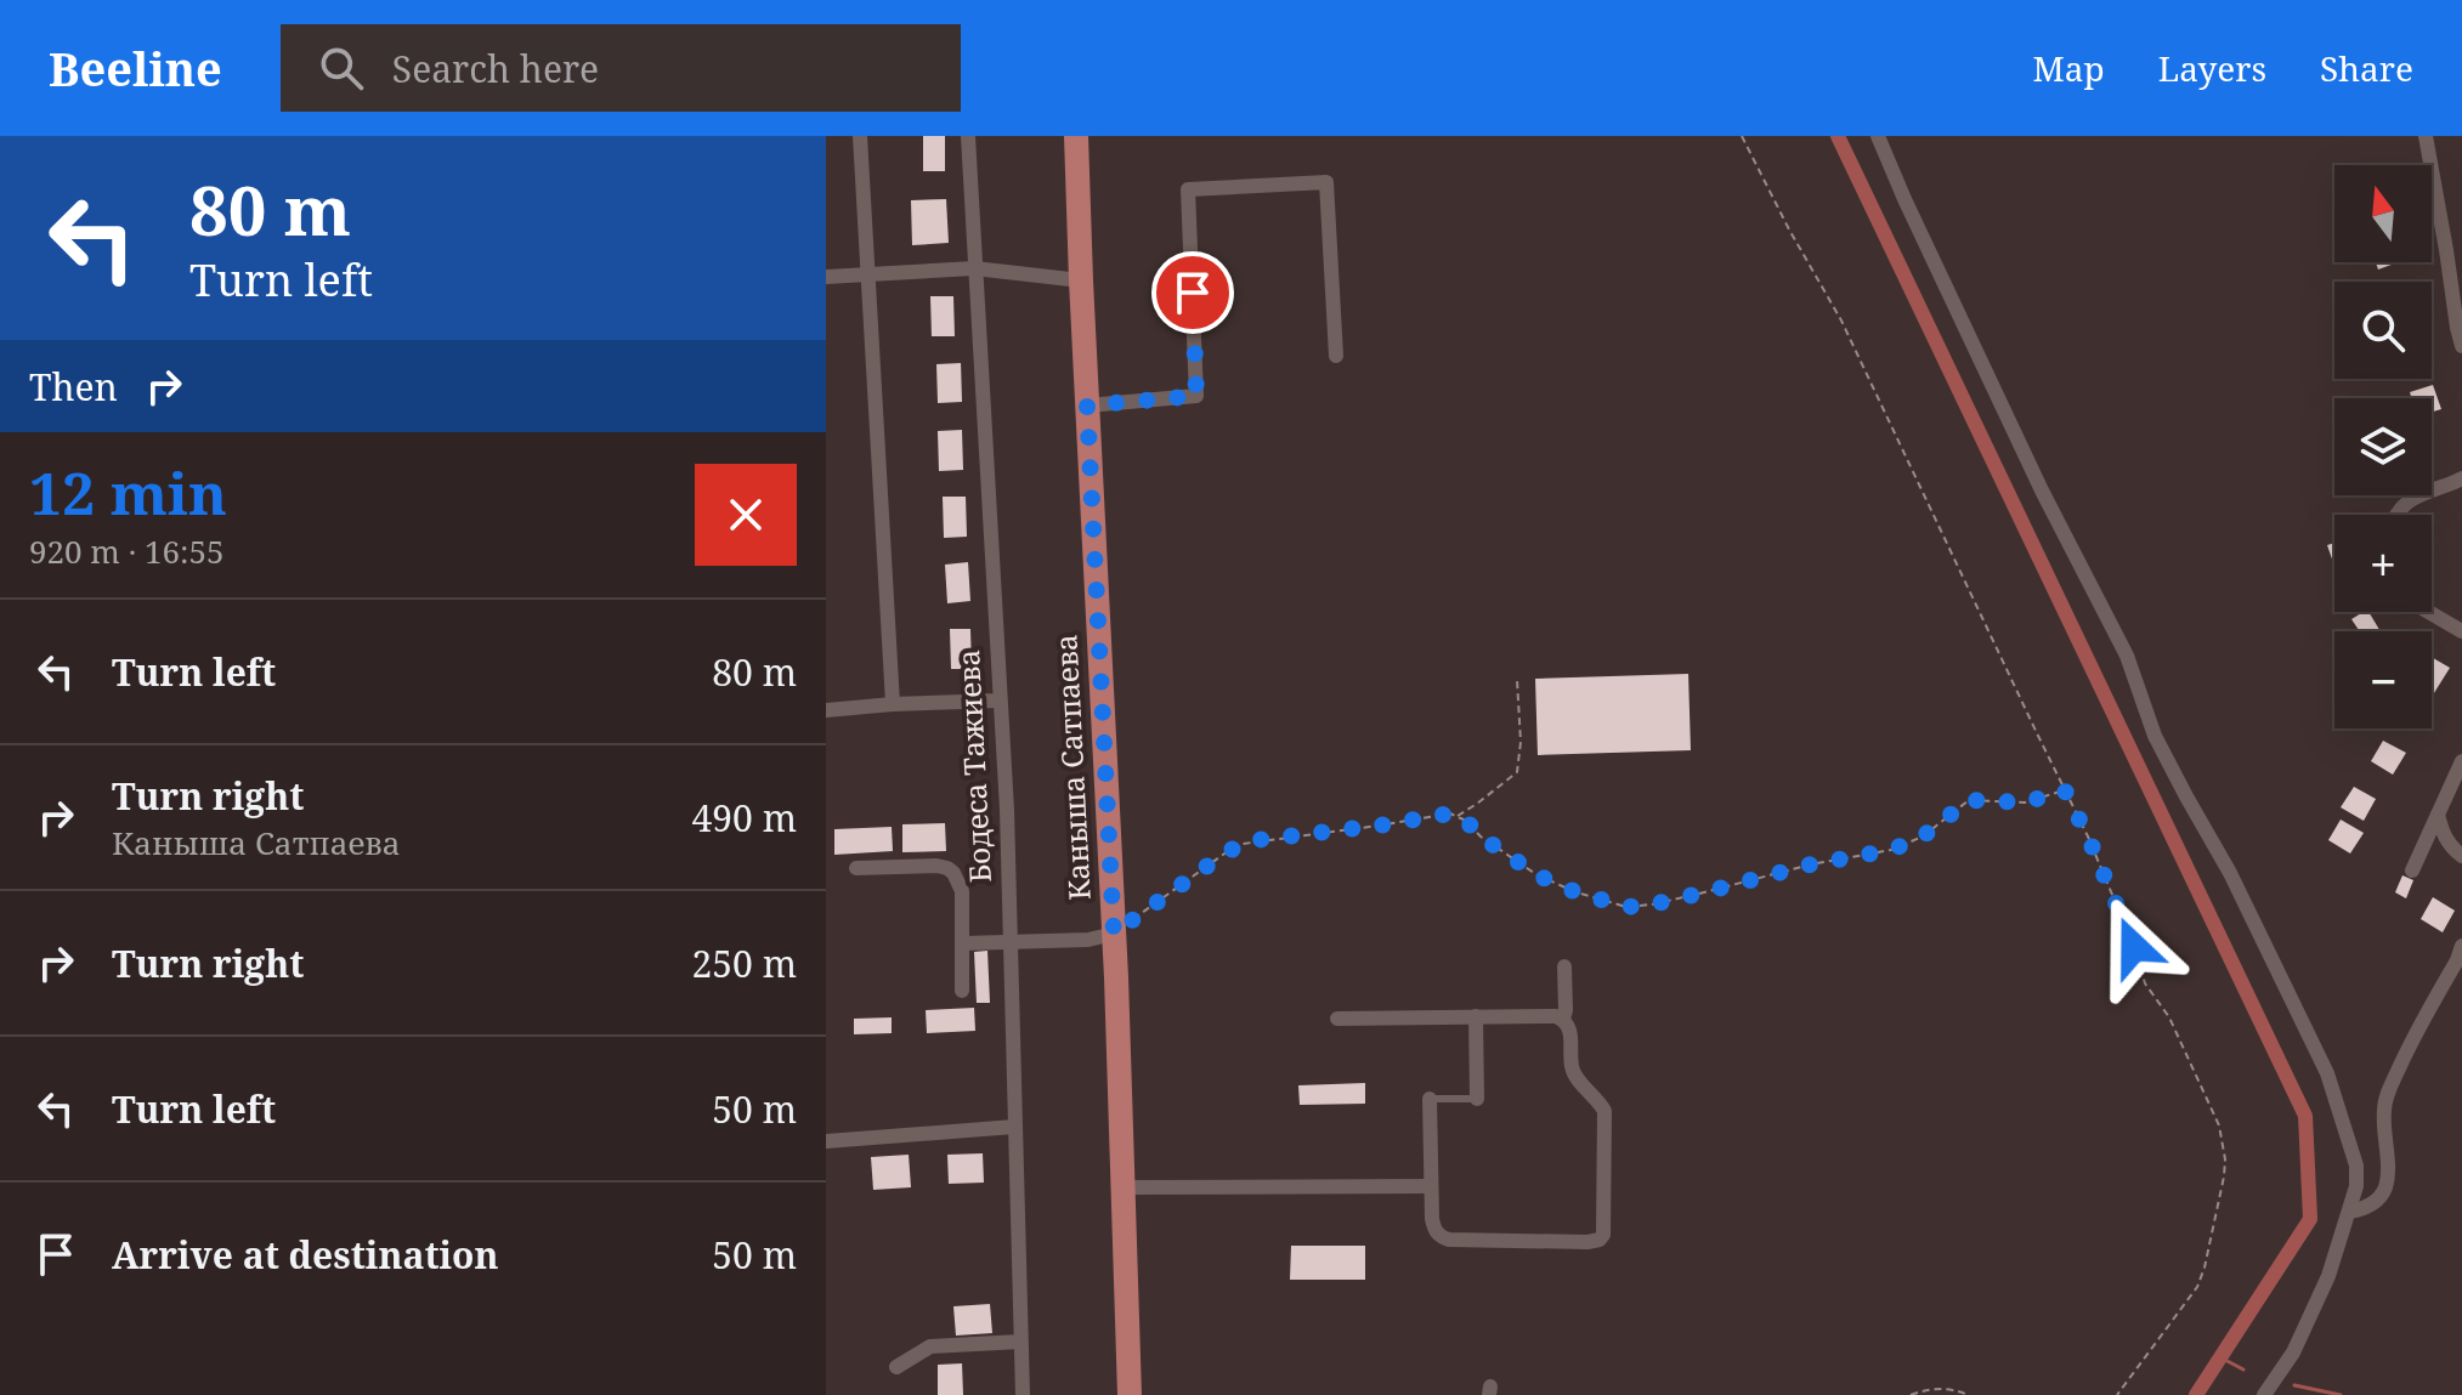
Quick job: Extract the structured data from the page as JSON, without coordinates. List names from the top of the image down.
{
  "streets": {
    "main road": ["Каныша Сатпаева"],
    "street": ["Бодеса Тажиева"]
  },
  "north": "top",
  "page": {
    "header": "Beeline",
    "search": "Search here",
    "nav": ["Map", "Layers", "Share"],
    "turn": ["80 m", "Turn left"],
    "map_buttons": ["+", "−"],
    "then": "Then",
    "heading": ["12 min", "920 m · 16:55"],
    "list": [
      {
        "name": "Turn left",
        "value": "80 m"
      },
      {
        "name": "Turn right",
        "note": "Каныша Сатпаева",
        "value": "490 m"
      },
      {
        "name": "Turn right",
        "value": "250 m"
      },
      {
        "name": "Turn left",
        "value": "50 m"
      },
      {
        "name": "Arrive at destination",
        "value": "50 m"
      }
    ]
  }
}
